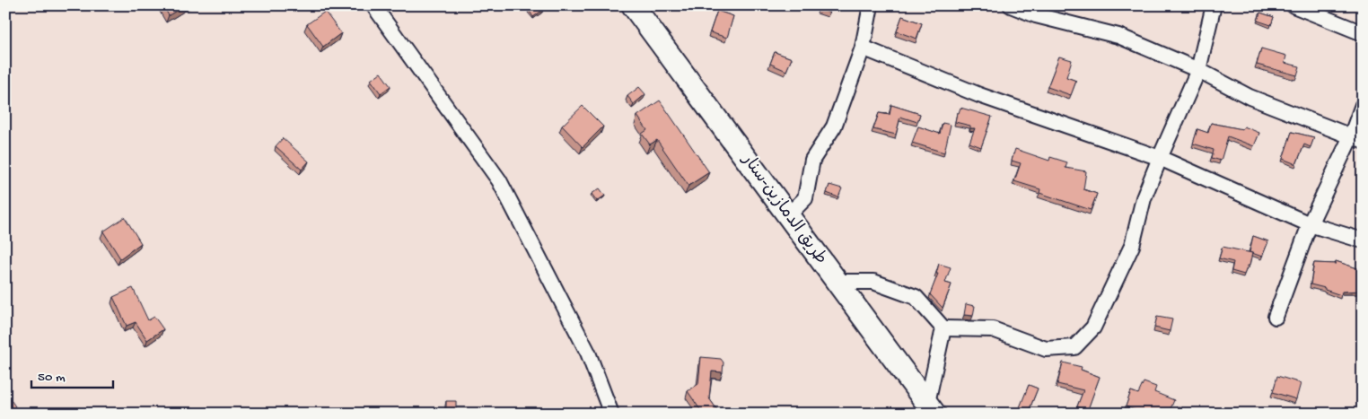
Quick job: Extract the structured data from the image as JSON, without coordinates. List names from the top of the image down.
{
  "streets": {
    "highway": ["طريق الدمازين-سنار"]
  },
  "scale_bar": "50 m"
}
